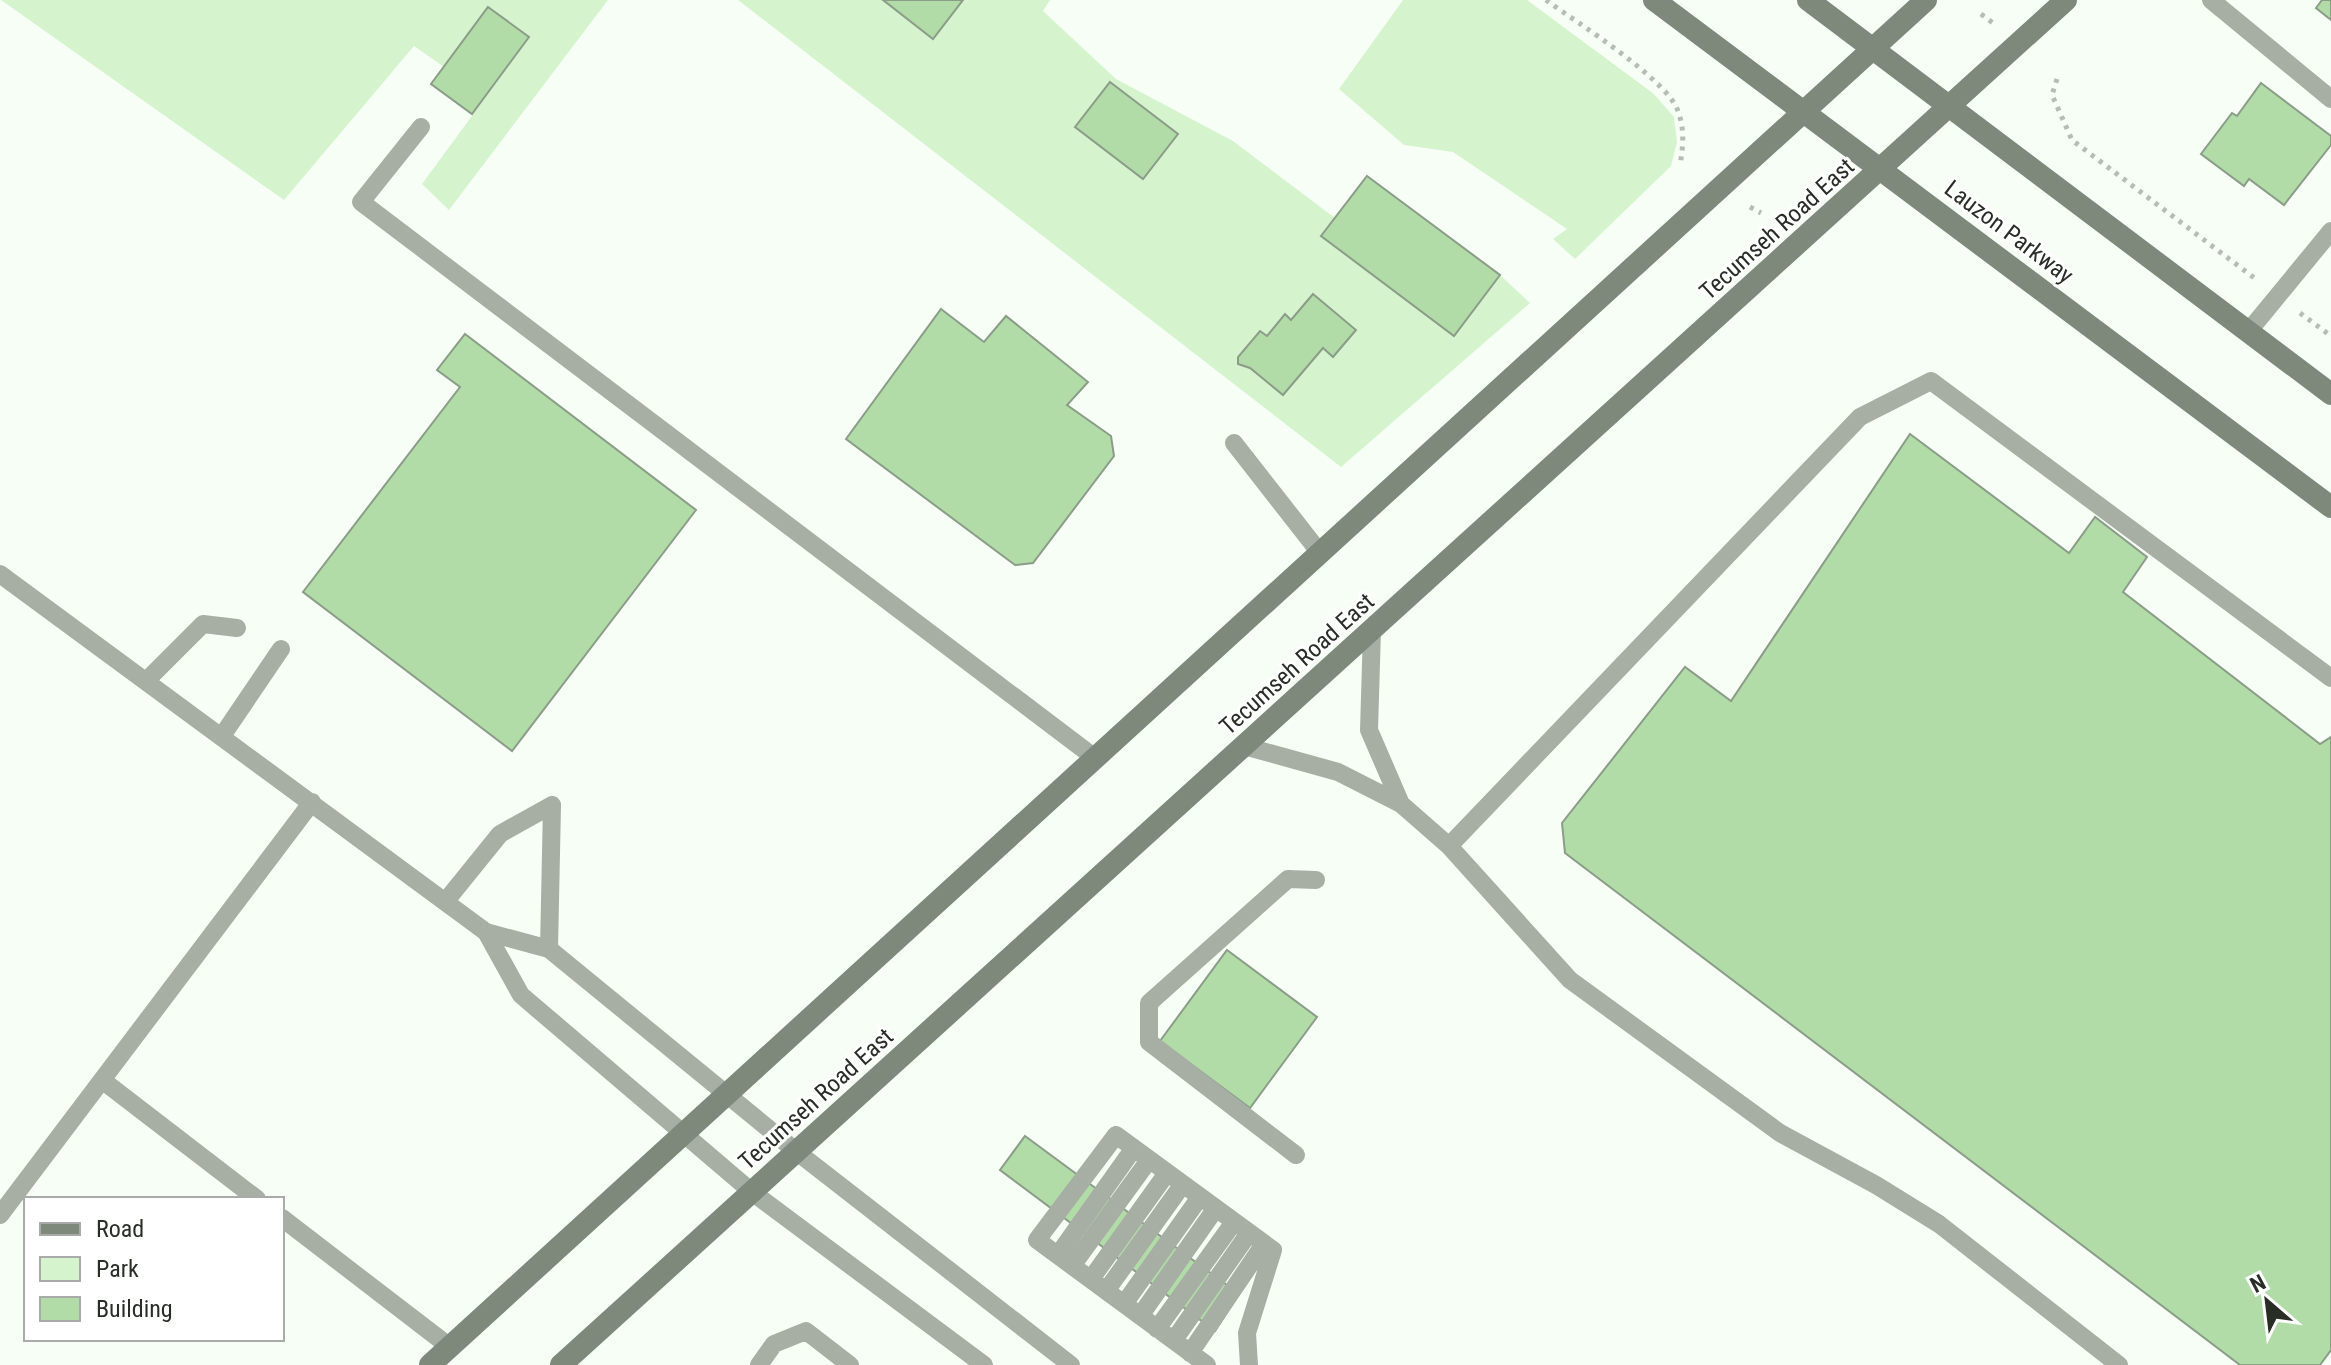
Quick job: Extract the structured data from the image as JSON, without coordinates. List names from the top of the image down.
{
  "streets": {
    "main road": ["Tecumseh Road East", "Lauzon Parkway"]
  },
  "crossings": [
    ["Tecumseh Road East", "Lauzon Parkway"]
  ],
  "legend": ["Road", "Park", "Building"],
  "north": "top left"
}
